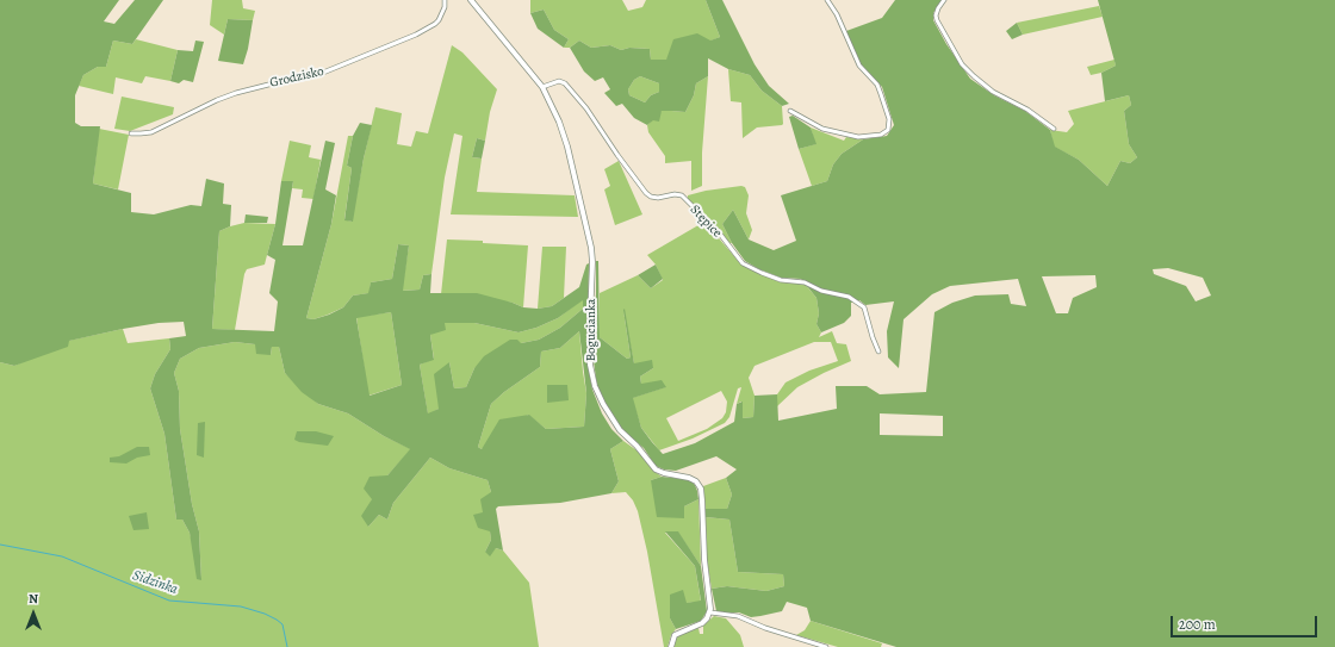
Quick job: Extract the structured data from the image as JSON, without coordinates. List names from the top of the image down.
{
  "streets": {
    "street": ["Grodzisko", "Stępice", "Bogucianka"]
  },
  "crossings": [
    ["Stępice", "Bogucianka"]
  ],
  "water": ["Sidzinka"],
  "scale_bar": "200 m",
  "north": "top"
}
